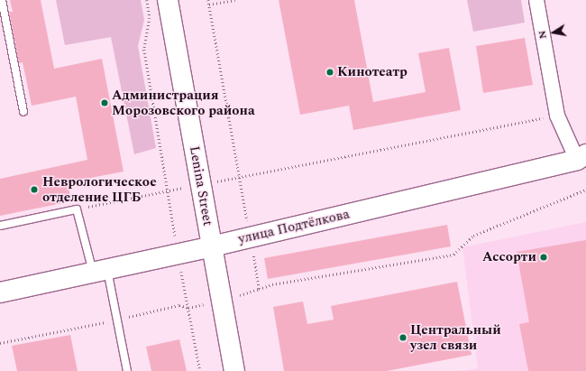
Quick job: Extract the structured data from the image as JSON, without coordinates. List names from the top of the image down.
{
  "streets": {
    "main road": ["Lenina Street", "улица Подтёлкова"]
  },
  "crossings": [
    ["Lenina Street", "улица Подтёлкова"]
  ],
  "places": [
    "Кинотеатр",
    "Администрация Морозовского района",
    "Неврологическое отделение ЦГБ",
    "Ассорти",
    "Центральный узел связи"
  ],
  "north": "left"
}
